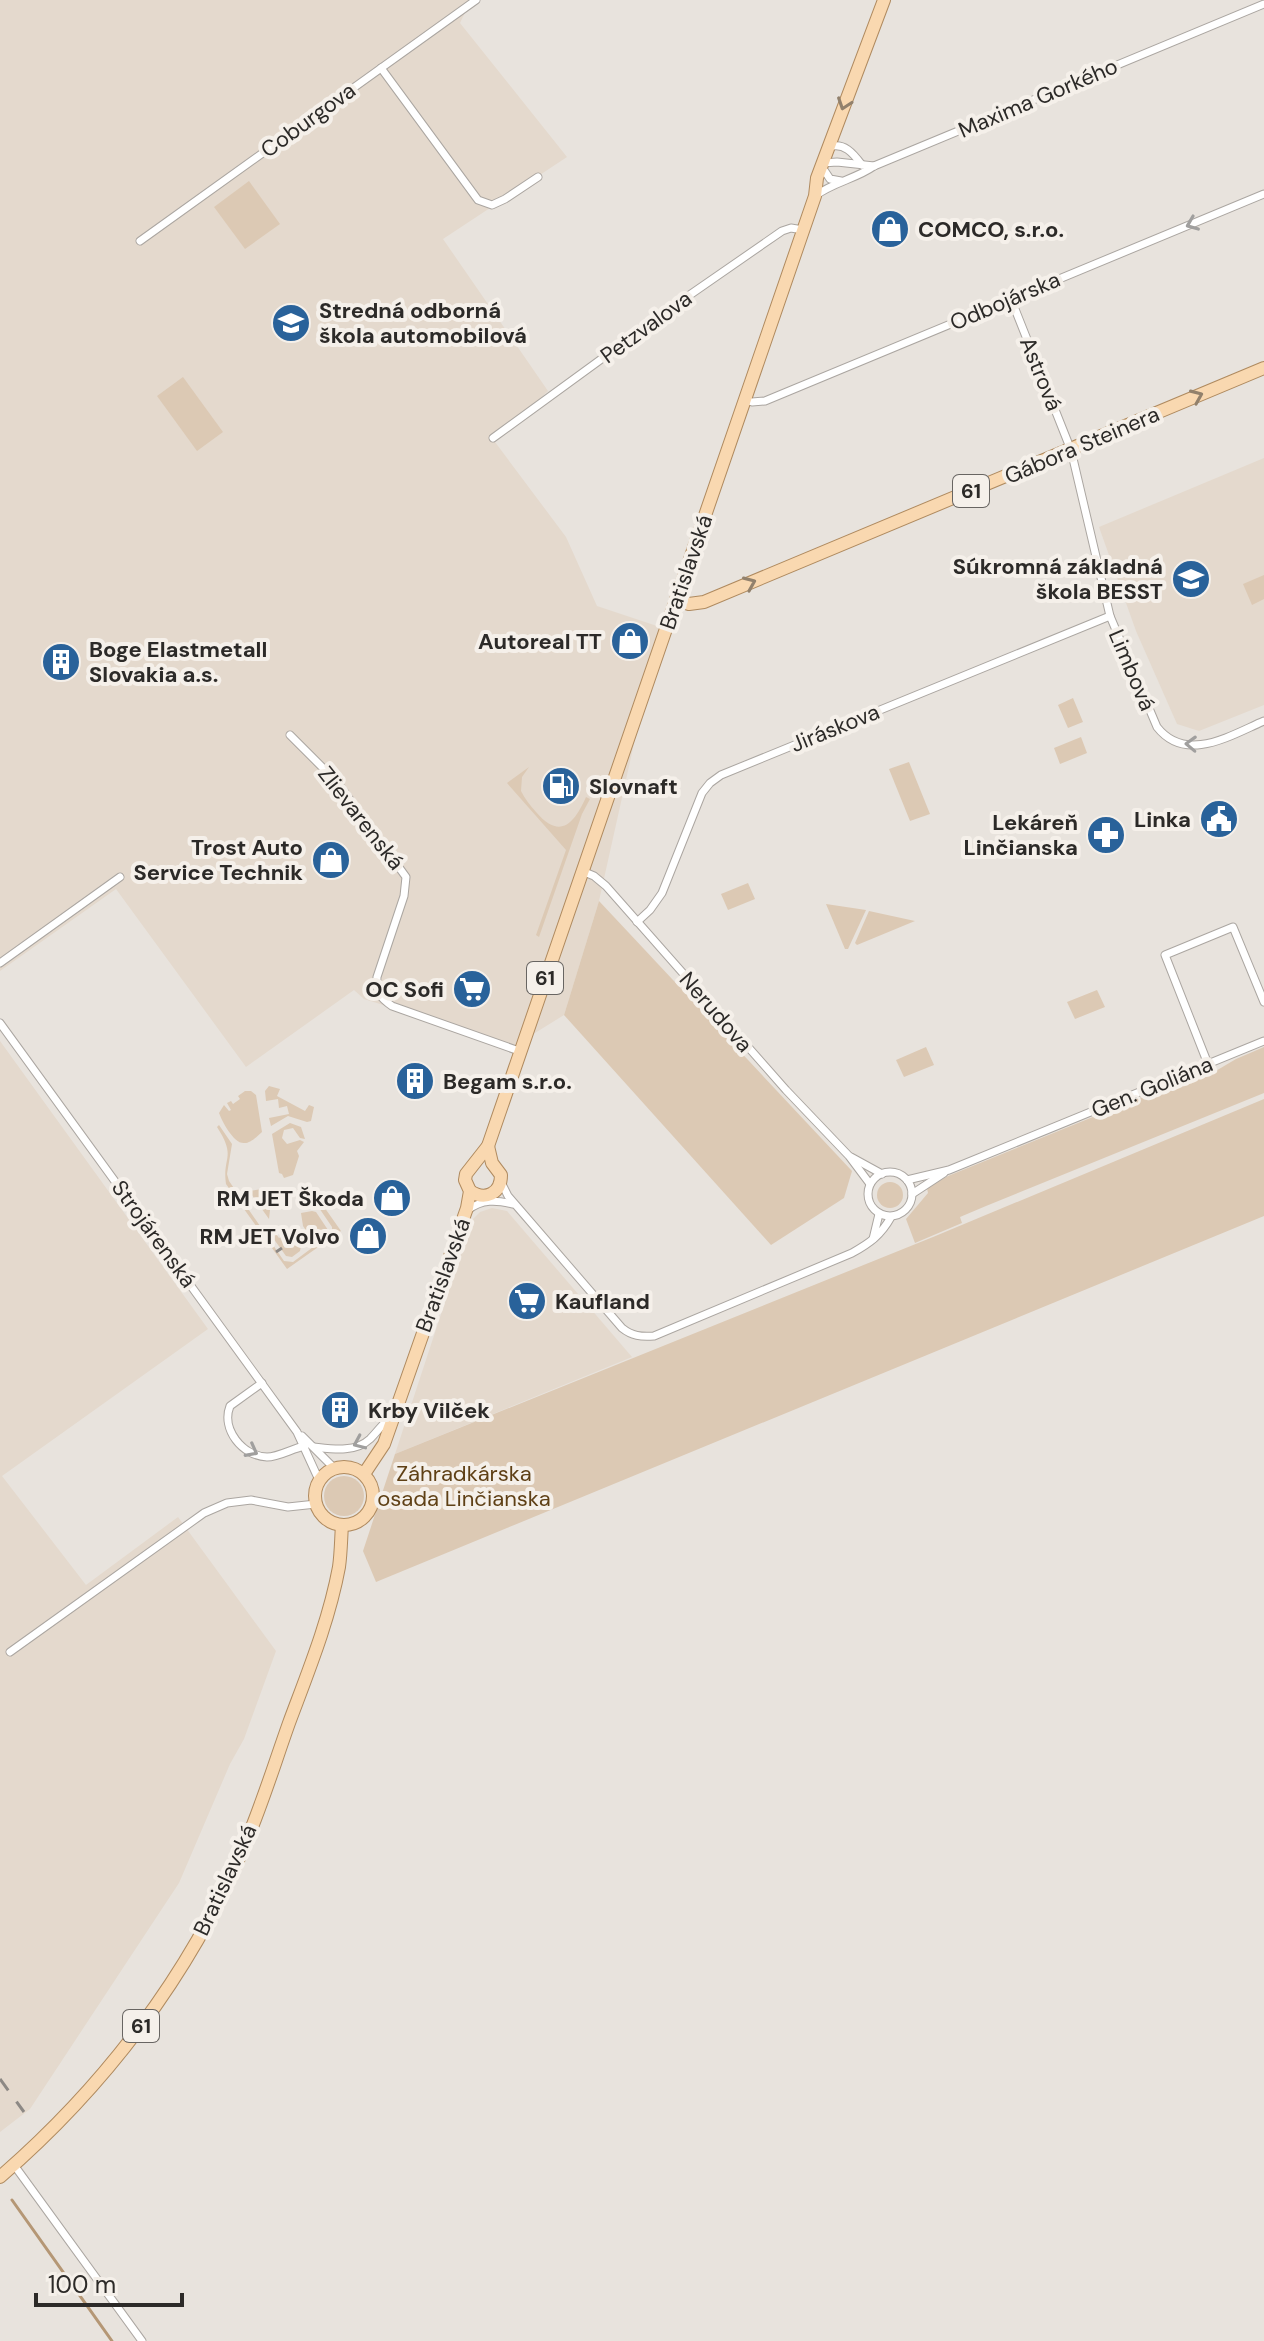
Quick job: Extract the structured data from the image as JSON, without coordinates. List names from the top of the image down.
{
  "streets": {
    "main road": ["Gábora Steinera", "61", "Bratislavská"],
    "street": [
      "Maxima Gorkého",
      "Coburgova",
      "Odbojárska",
      "Petzvalova",
      "Astrová",
      "Limbová",
      "Jiráskova",
      "Zlievarenská",
      "Nerudova",
      "Gen. Goliána",
      "Strojárenská"
    ]
  },
  "crossings": [
    ["Maxima Gorkého", "Bratislavská"],
    ["Odbojárska", "Astrová"],
    ["Odbojárska", "Bratislavská"],
    ["Petzvalova", "Bratislavská"],
    ["Astrová", "Gábora Steinera"],
    ["Astrová", "Limbová"],
    ["Gábora Steinera", "Bratislavská"],
    ["Gábora Steinera", "Limbová"],
    ["Bratislavská", "Zlievarenská"],
    ["Bratislavská", "Nerudova"],
    ["Limbová", "Jiráskova"],
    ["Jiráskova", "Nerudova"]
  ],
  "one_way": ["Odbojárska", "Gábora Steinera"],
  "parks": ["Záhradkárska osada Linčianska"],
  "places": {
    "shop": [
      "COMCO, s.r.o.",
      "Autoreal TT",
      "Trost Auto Service Technik",
      "RM JET Škoda",
      "RM JET Volvo"
    ],
    "school or university": ["Stredná odborná škola automobilová", "Súkromná základná škola BESST"],
    "building": ["Boge Elastmetall Slovakia a.s.", "Begam s.r.o.", "Krby Vilček"],
    "fuel station": ["Slovnaft"],
    "public building": ["Linka"],
    "pharmacy": ["Lekáreň Linčianska"],
    "supermarket": ["OC Sofi", "Kaufland"]
  },
  "scale_bar": "100 m"
}
